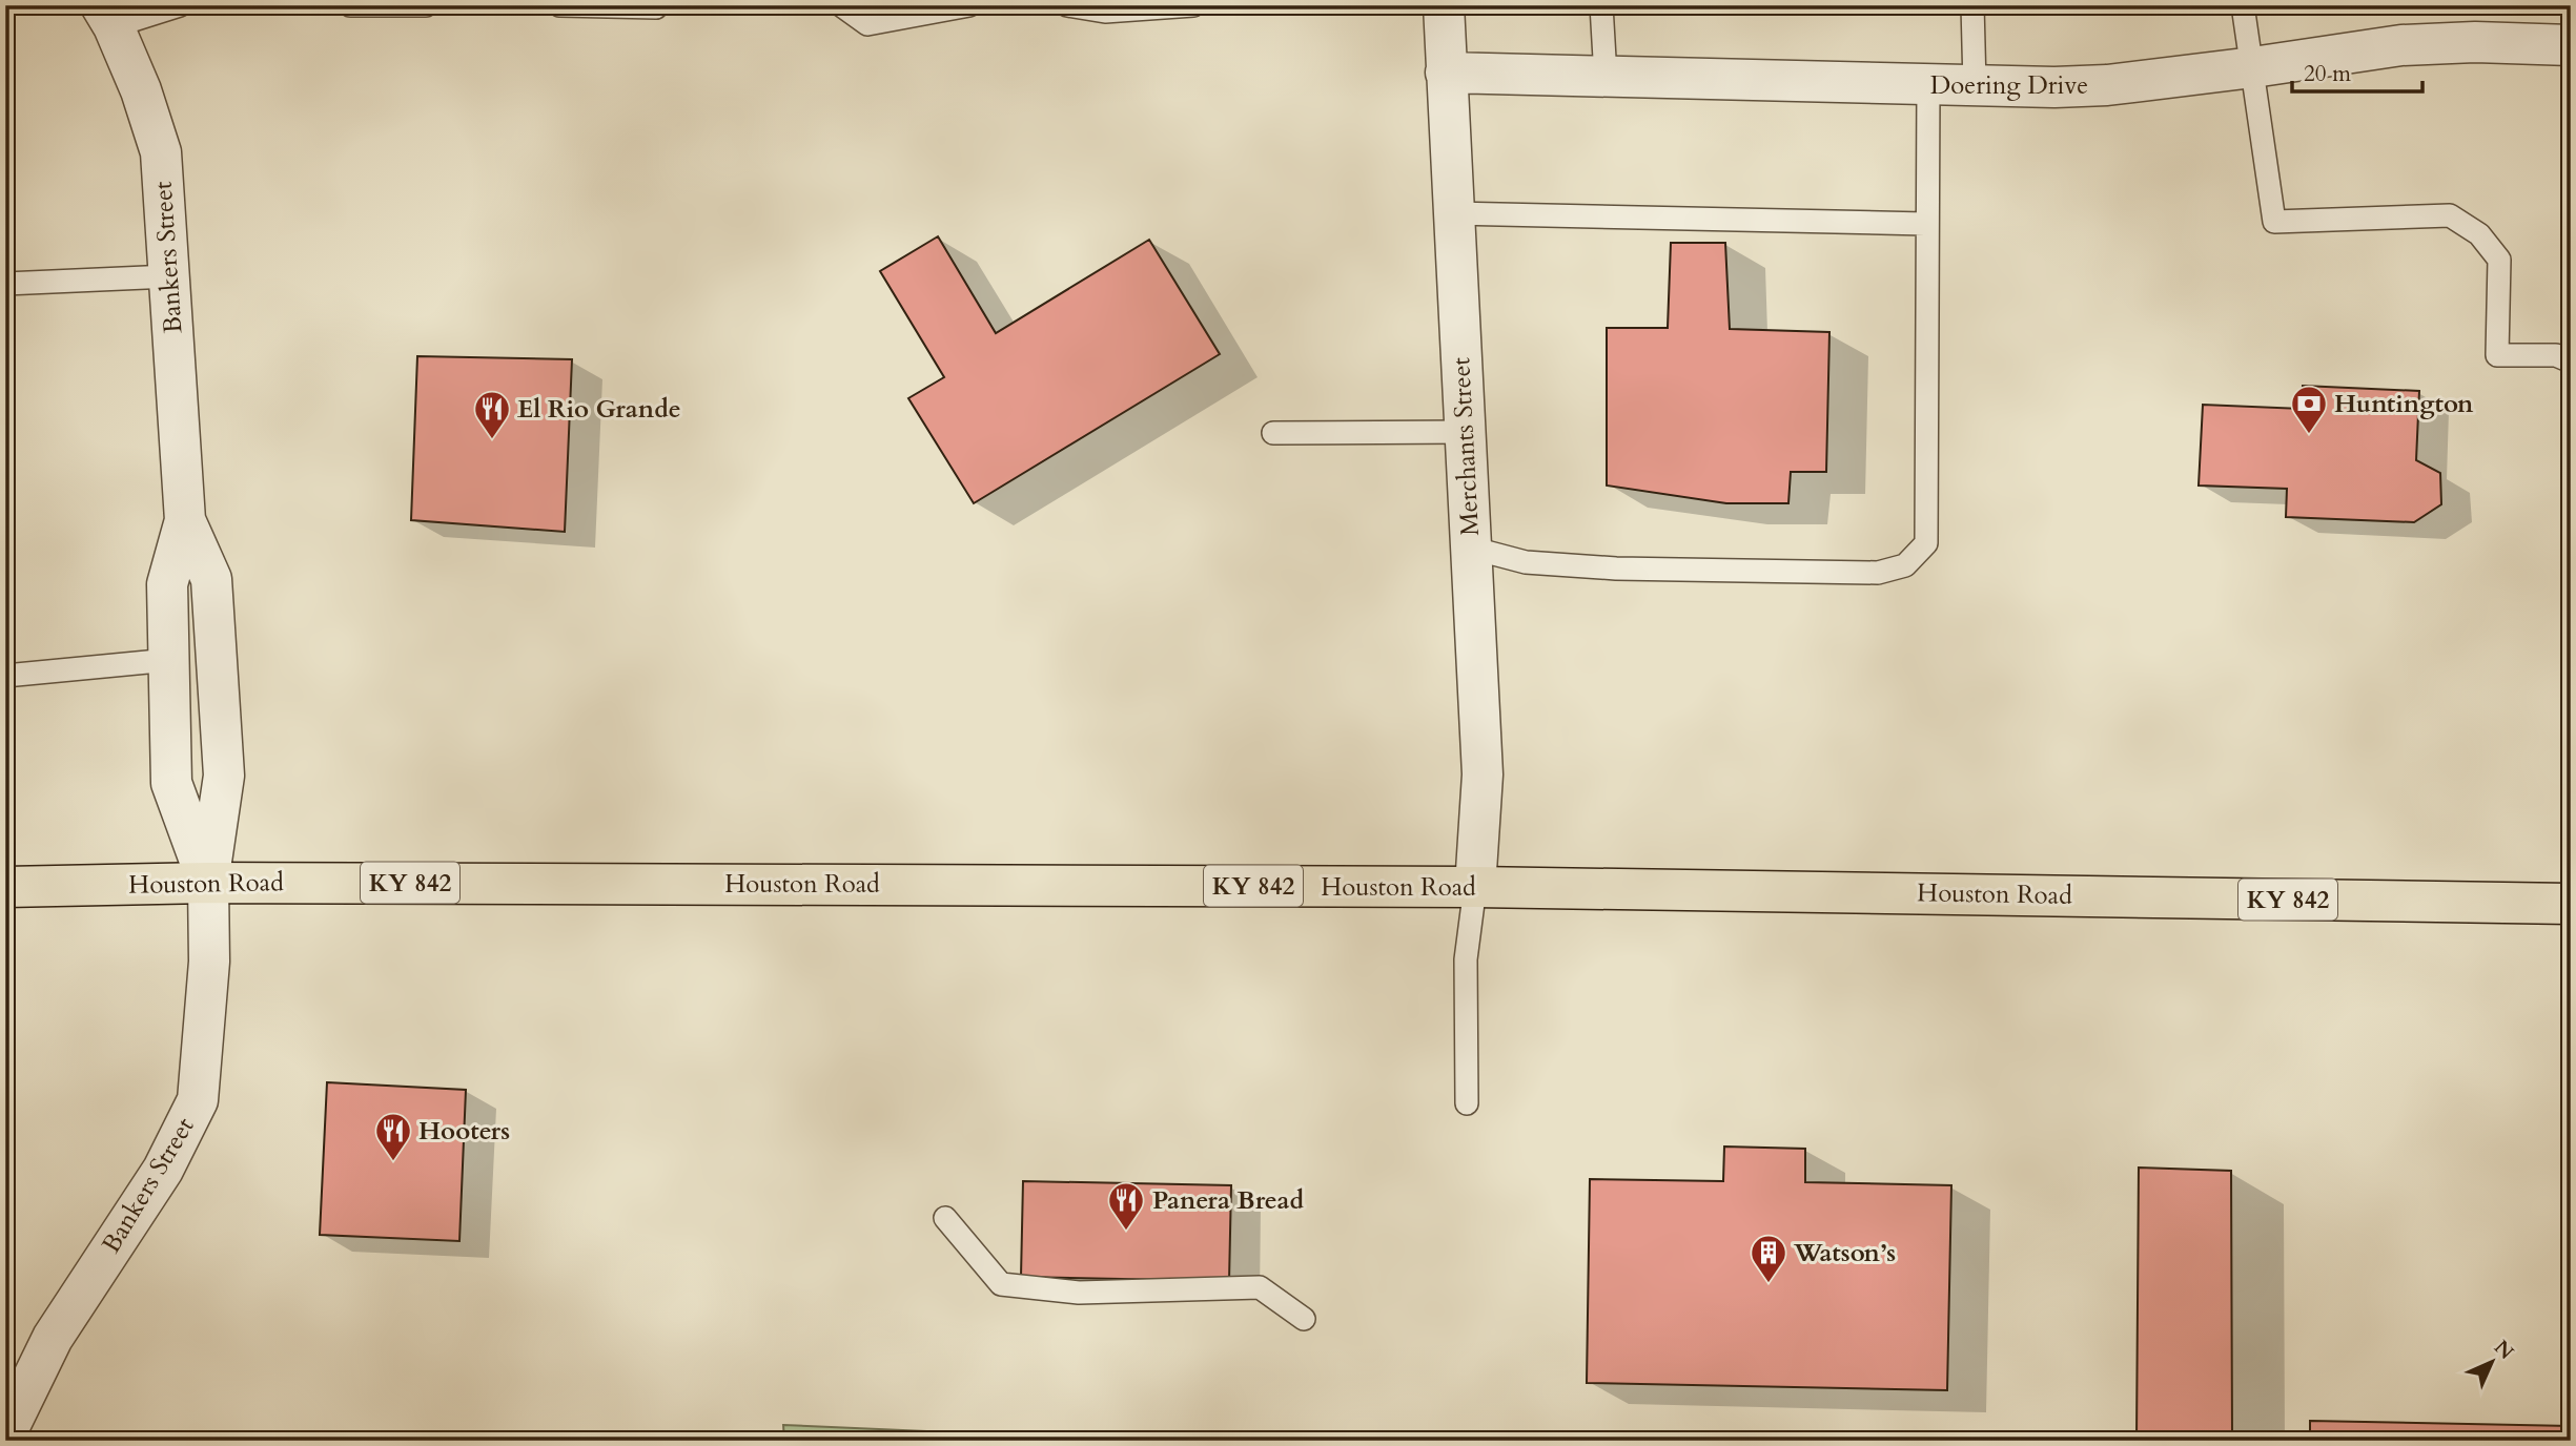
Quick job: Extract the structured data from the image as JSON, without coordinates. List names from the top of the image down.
{
  "streets": {
    "main road": ["KY 842", "Houston Road"],
    "street": ["Doering Drive", "Bankers Street", "Merchants Street"]
  },
  "crossings": [
    ["Doering Drive", "Merchants Street"],
    ["Bankers Street", "Houston Road"],
    ["Merchants Street", "Houston Road"]
  ],
  "places": {
    "bank": ["Huntington"],
    "restaurant": ["El Rio Grande", "Hooters", "Panera Bread"],
    "building": ["Watson’s"]
  },
  "scale_bar": "20 m",
  "north": "top right"
}
